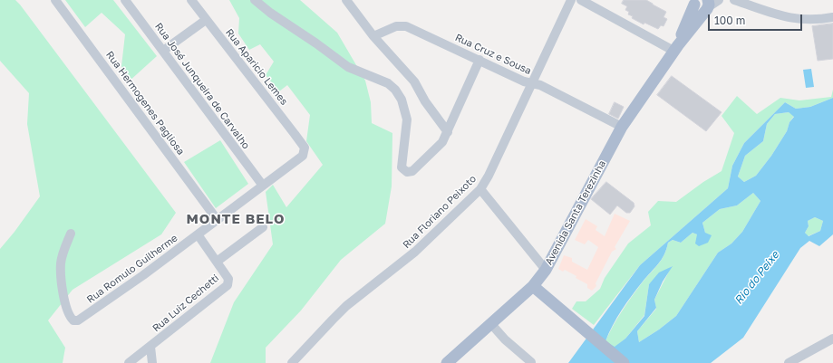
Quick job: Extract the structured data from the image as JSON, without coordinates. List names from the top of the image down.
{
  "streets": {
    "main road": ["Avenida Santa Terezinha"],
    "street": [
      "Rua Cruz e Sousa",
      "Rua Aparicio Lemes",
      "Rua José Junqueira de Carvalho",
      "Rua Hermogenes Pagliosa",
      "Rua Floriano Peixoto",
      "Rua Romulo Guilherme",
      "Rua Luiz Cechetti"
    ]
  },
  "crossings": [
    ["Rua Cruz e Sousa", "Rua Floriano Peixoto"],
    ["Rua Cruz e Sousa", "Avenida Santa Terezinha"],
    ["Rua Aparicio Lemes", "Rua Romulo Guilherme"],
    ["Rua José Junqueira de Carvalho", "Rua Romulo Guilherme"],
    ["Rua Hermogenes Pagliosa", "Rua Romulo Guilherme"],
    ["Rua Romulo Guilherme", "Rua Luiz Cechetti"]
  ],
  "districts": ["MONTE BELO"],
  "water": ["Rio do Peixe"],
  "scale_bar": "100 m"
}
